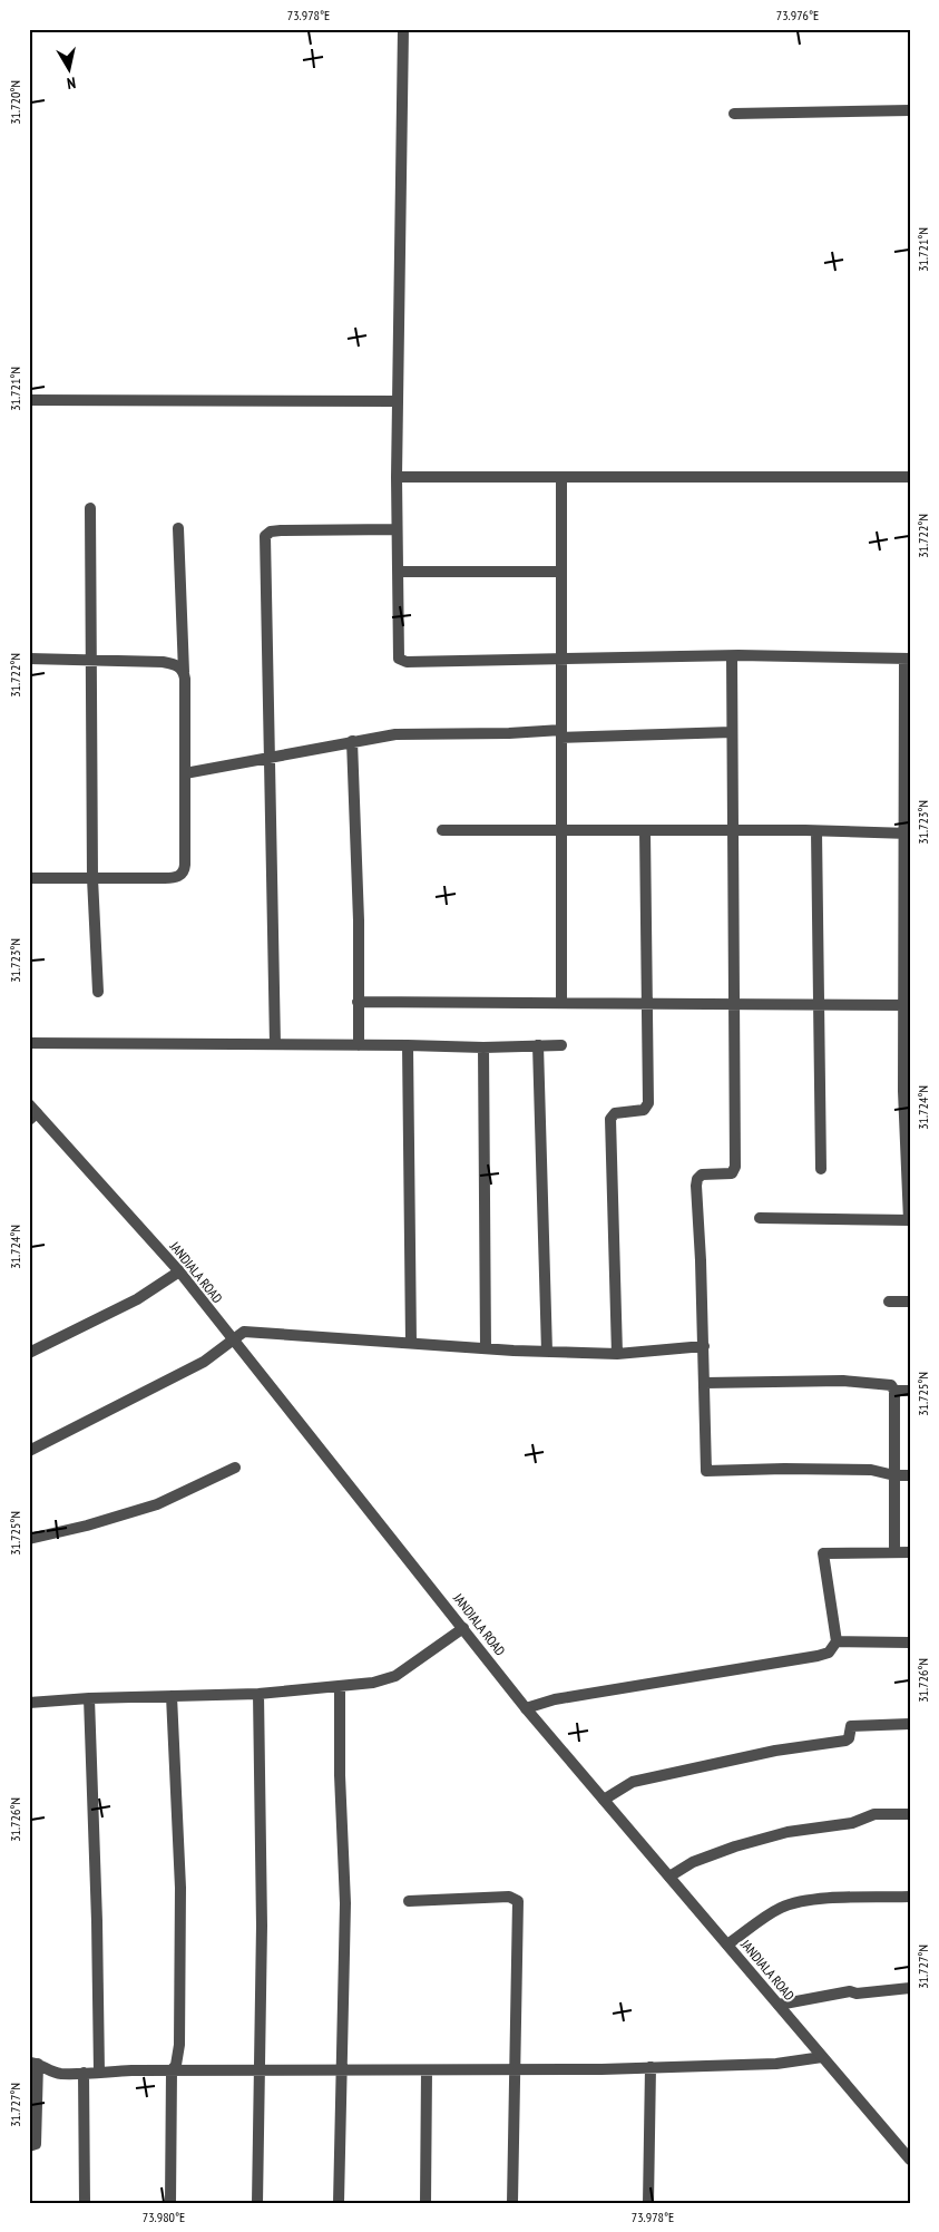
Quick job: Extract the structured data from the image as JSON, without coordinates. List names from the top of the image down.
{
  "streets": {
    "street": ["JANDIALA ROAD"]
  },
  "north": "bottom",
  "coordinates": [
    "73.978°E",
    "73.976°E",
    "31.720°N",
    "31.721°N",
    "31.722°N",
    "31.723°N",
    "31.724°N",
    "31.725°N",
    "31.726°N",
    "31.727°N",
    "73.980°E"
  ]
}
